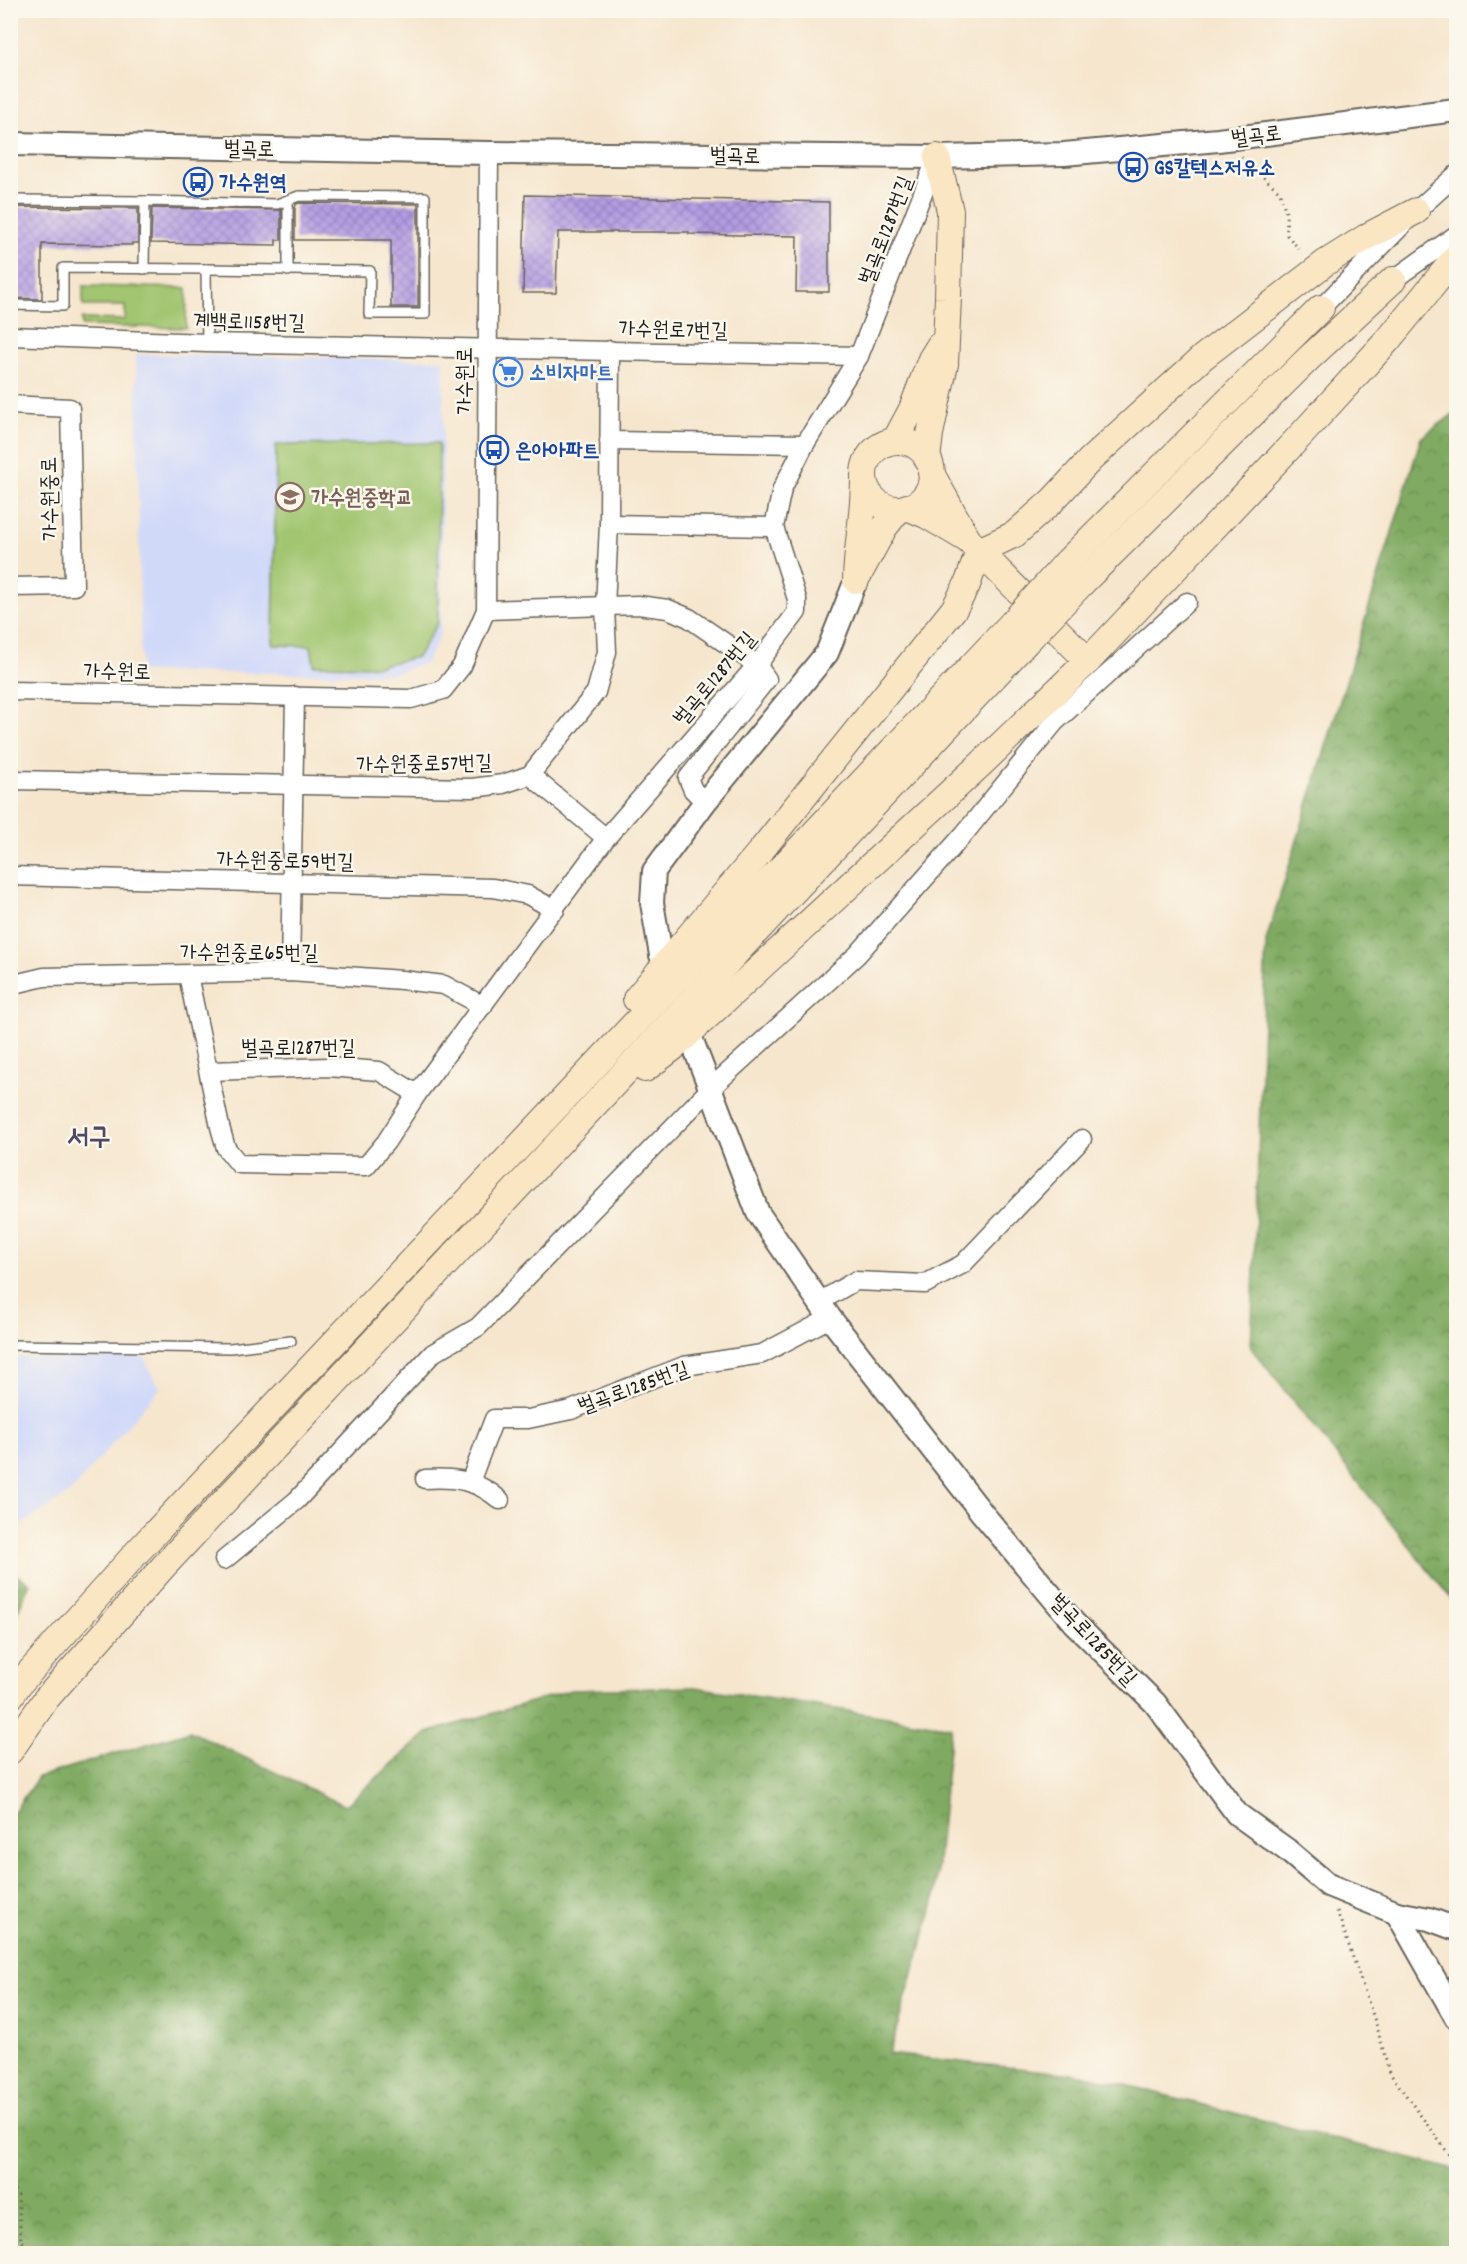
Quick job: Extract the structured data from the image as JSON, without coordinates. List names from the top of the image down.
{
  "streets": {
    "street": [
      "벌곡로",
      "벌곡로1287번길",
      "계백로1158번길",
      "가수원로7번길",
      "가수원로",
      "가수원중로",
      "가수원중로57번길",
      "가수원중로59번길",
      "가수원중로65번길",
      "벌곡로1285번길"
    ]
  },
  "crossings": [
    ["벌곡로", "벌곡로1287번길"],
    ["벌곡로", "가수원로"],
    ["벌곡로1287번길", "가수원로7번길"],
    ["벌곡로1287번길", "가수원중로59번길"],
    ["벌곡로1287번길", "가수원중로65번길"],
    ["계백로1158번길", "가수원로7번길"],
    ["계백로1158번길", "가수원로"],
    ["가수원로7번길", "가수원로"]
  ],
  "districts": ["서구"],
  "places": {
    "bus stop": ["GS칼텍스저유소", "가수원역", "은아아파트"],
    "supermarket": ["소비자마트"],
    "school or university": ["가수원중학교"]
  }
}
